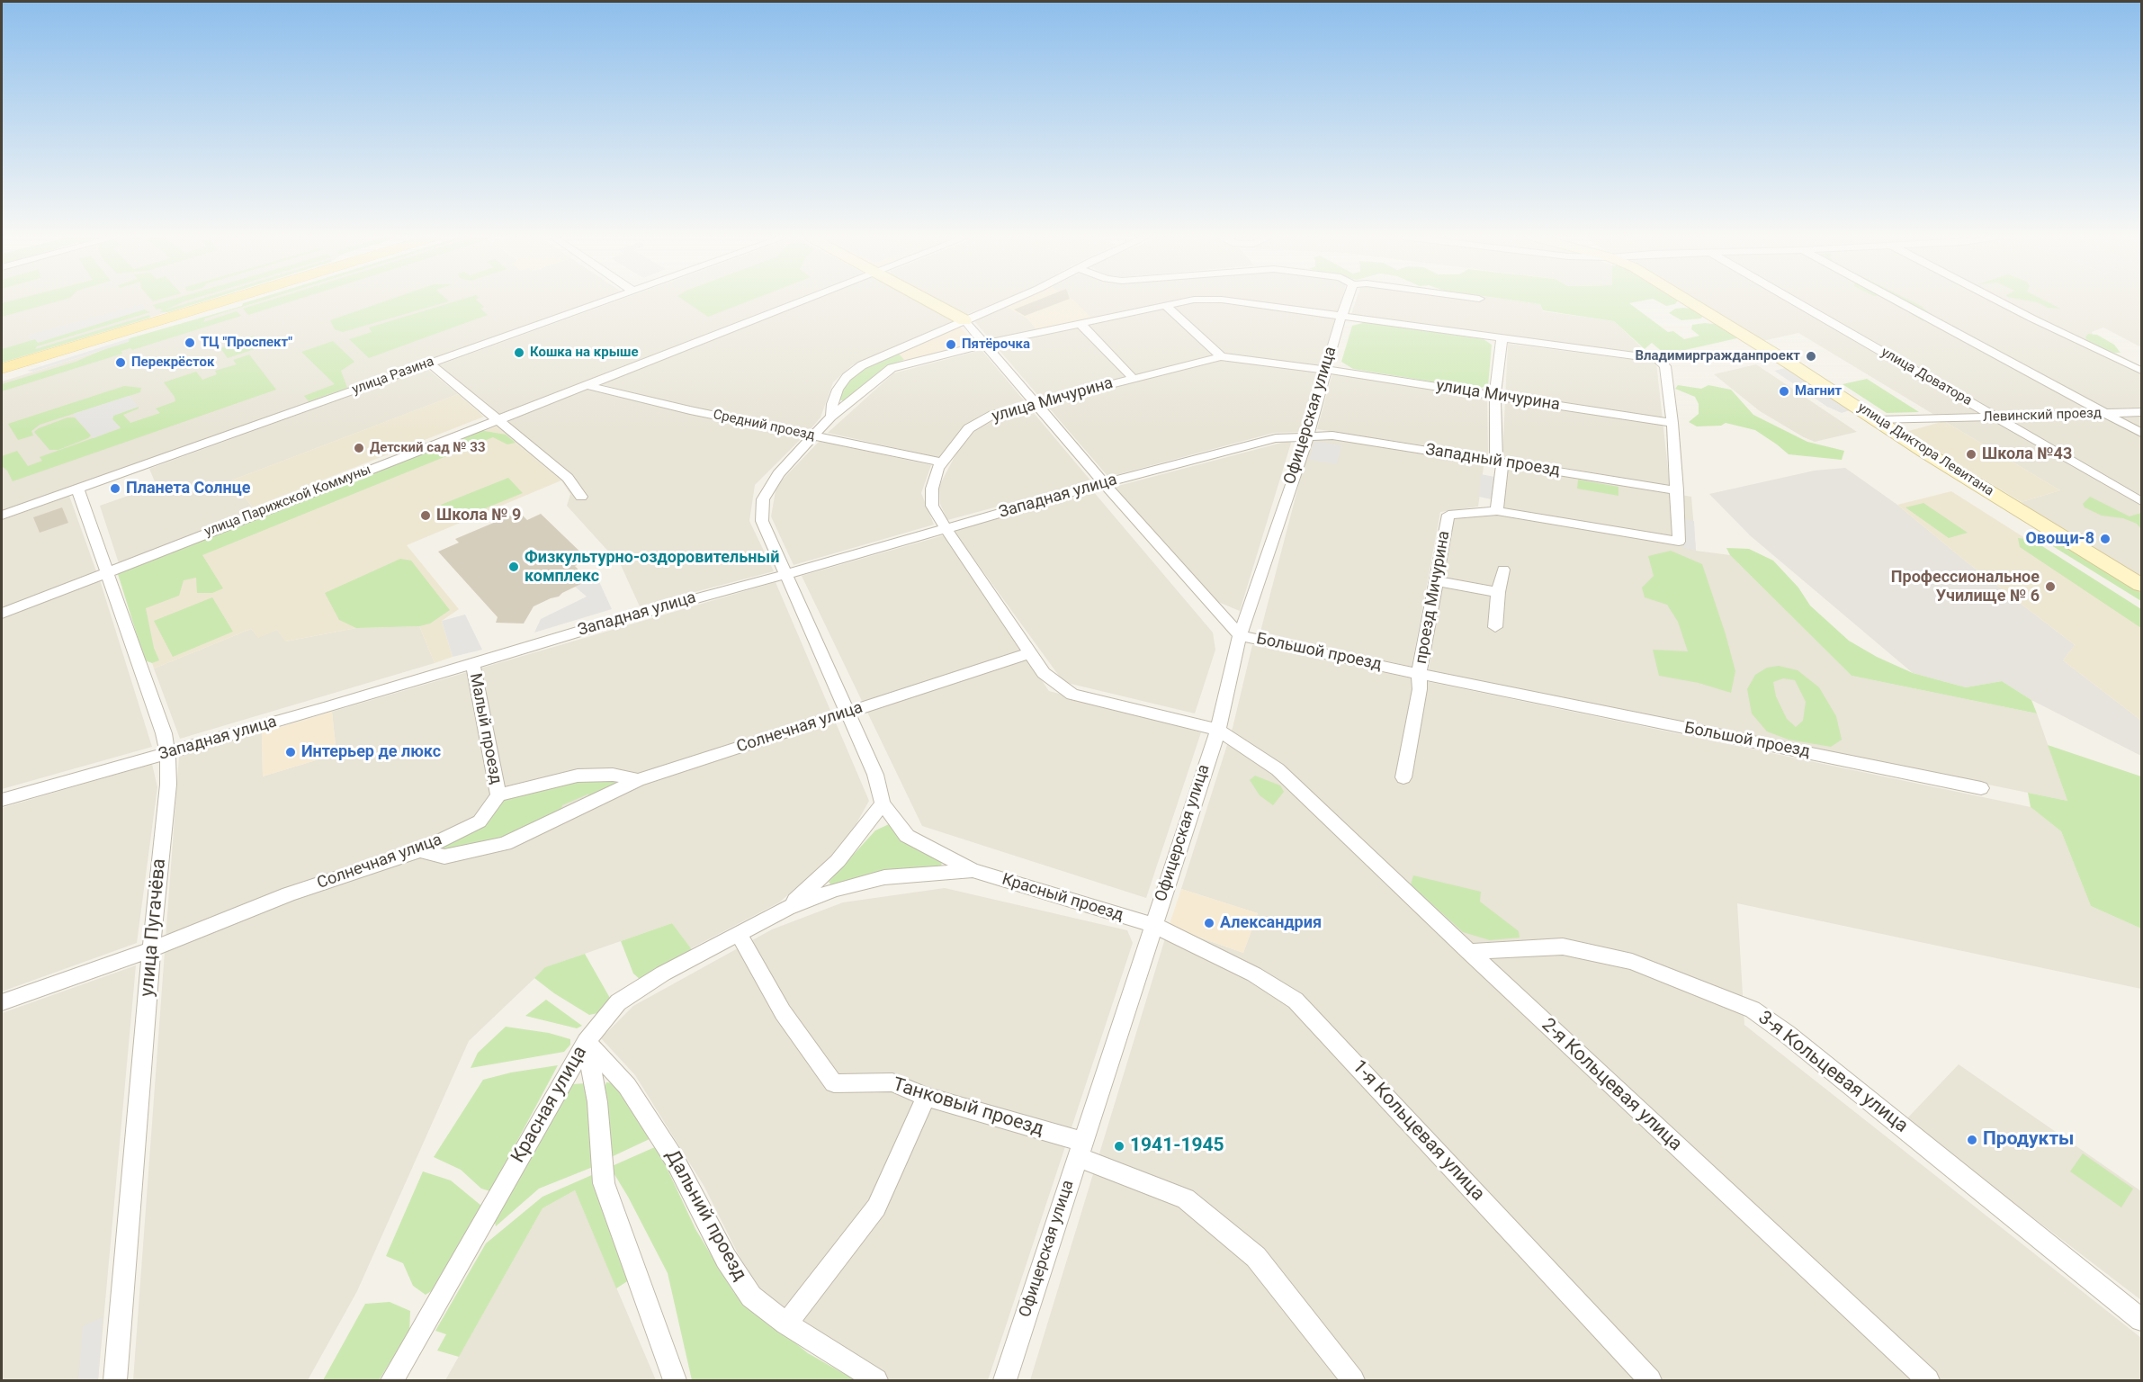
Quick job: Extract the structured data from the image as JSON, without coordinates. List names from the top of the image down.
{
  "streets": {
    "street": [
      "улица Разина",
      "улица Доватора",
      "улица Мичурина",
      "Офицерская улица",
      "Левинский проезд",
      "Средний проезд",
      "улица Диктора Левитана",
      "Западный проезд",
      "Западная улица",
      "улица Парижской Коммуны",
      "проезд Мичурина",
      "Большой проезд",
      "Солнечная улица",
      "Малый проезд",
      "Красный проезд",
      "улица Пугачёва",
      "3-я Кольцевая улица",
      "2-я Кольцевая улица",
      "Красная улица",
      "Танковый проезд",
      "1-я Кольцевая улица",
      "Дальний проезд"
    ]
  },
  "crossings": [
    ["улица Разина", "улица Пугачёва"],
    ["улица Доватора", "Левинский проезд"],
    ["улица Мичурина", "Офицерская улица"],
    ["улица Мичурина", "Средний проезд"],
    ["улица Мичурина", "Западная улица"],
    ["улица Мичурина", "Большой проезд"],
    ["улица Мичурина", "Солнечная улица"],
    ["улица Мичурина", "2-я Кольцевая улица"],
    ["Офицерская улица", "Западный проезд"],
    ["Офицерская улица", "Западная улица"],
    ["Офицерская улица", "Большой проезд"],
    ["Офицерская улица", "Красный проезд"],
    ["Офицерская улица", "Танковый проезд"],
    ["Офицерская улица", "1-я Кольцевая улица"],
    ["Левинский проезд", "улица Диктора Левитана"],
    ["Средний проезд", "улица Парижской Коммуны"],
    ["Западный проезд", "Западная улица"],
    ["Западная улица", "Большой проезд"],
    ["Западная улица", "Малый проезд"],
    ["Западная улица", "улица Пугачёва"],
    ["улица Парижской Коммуны", "улица Пугачёва"],
    ["проезд Мичурина", "Большой проезд"],
    ["Солнечная улица", "Малый проезд"],
    ["Солнечная улица", "улица Пугачёва"],
    ["Красный проезд", "Красная улица"],
    ["Красный проезд", "1-я Кольцевая улица"],
    ["3-я Кольцевая улица", "2-я Кольцевая улица"],
    ["Красная улица", "Танковый проезд"],
    ["Красная улица", "Дальний проезд"]
  ],
  "places": [
    "ТЦ \"Проспект\"",
    "Пятёрочка",
    "Кошка на крыше",
    "Владимиргражданпроект",
    "Перекрёсток",
    "Магнит",
    "Детский сад № 33",
    "Школа №43",
    "Планета Солнце",
    "Школа № 9",
    "Овощи-8",
    "Физкультурно-оздоровительный комплекс",
    "Профессиональное Училище № 6",
    "Интерьер де люкс",
    "Александрия",
    "Продукты",
    "1941-1945"
  ]
}
